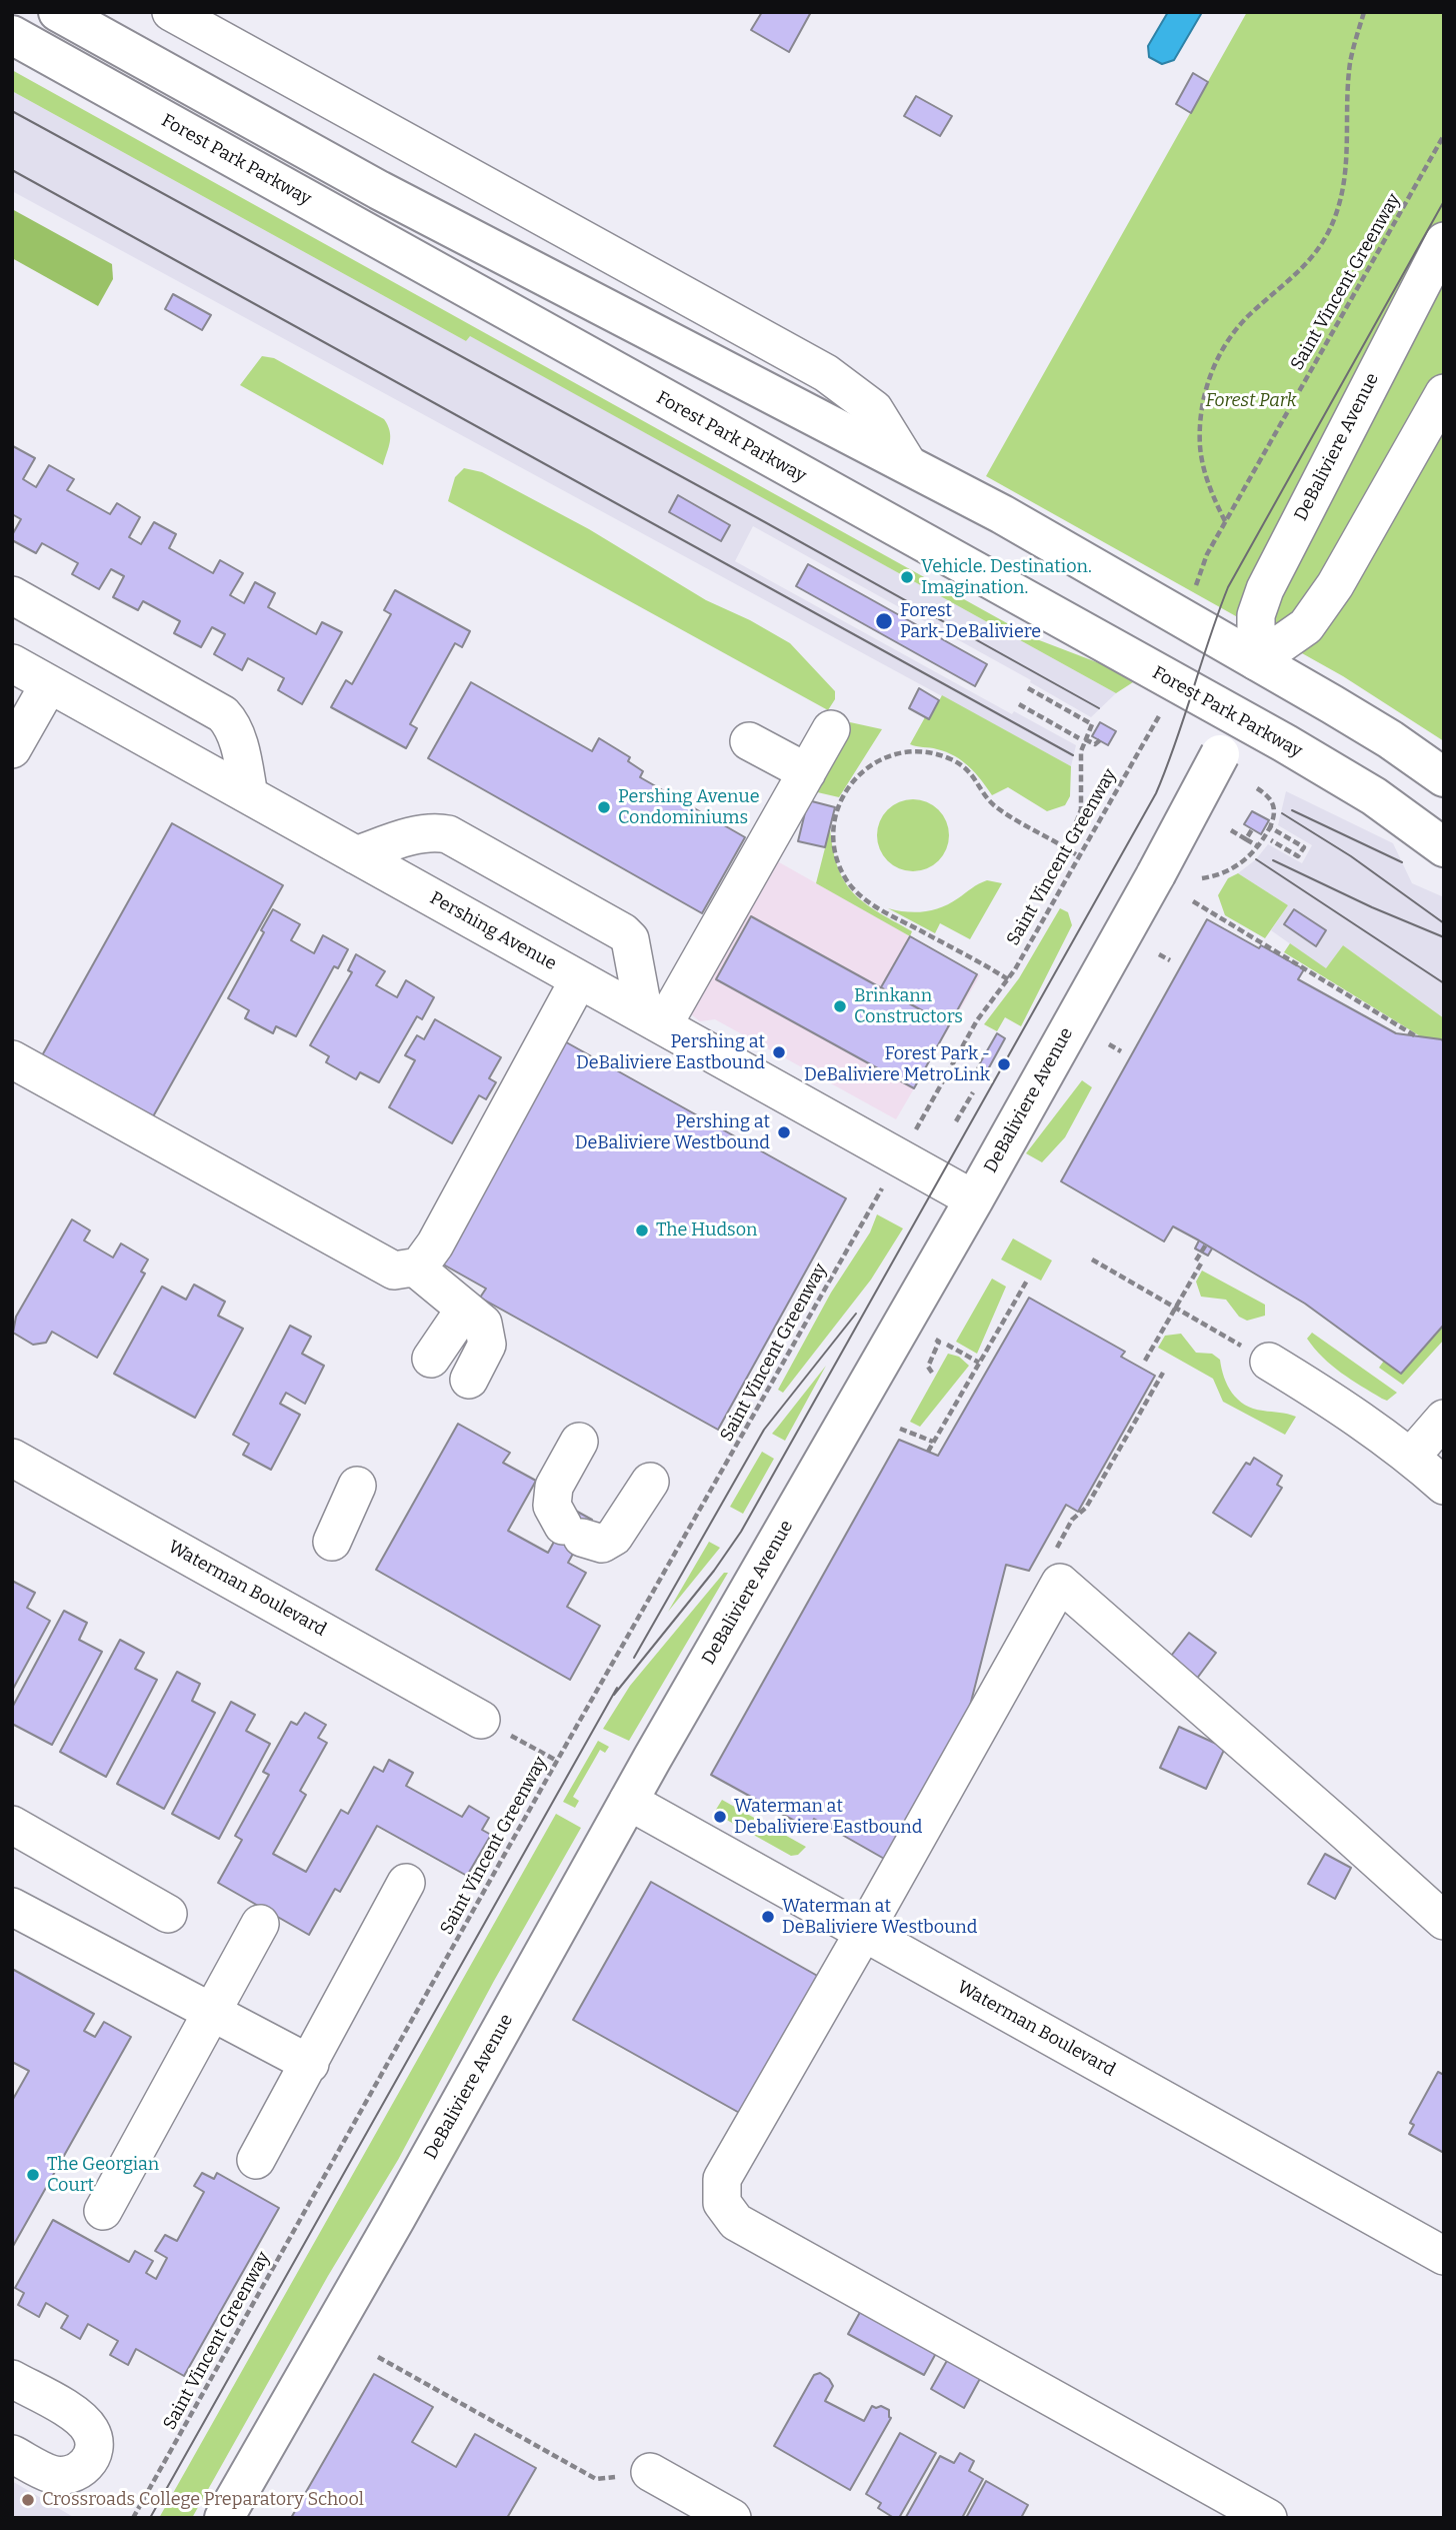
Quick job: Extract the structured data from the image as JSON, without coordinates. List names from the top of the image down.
{
  "streets": {
    "main road": ["Forest Park Parkway", "DeBaliviere Avenue"],
    "street": ["Pershing Avenue", "Waterman Boulevard"],
    "path": ["Saint Vincent Greenway"]
  },
  "crossings": [
    ["Forest Park Parkway", "DeBaliviere Avenue"],
    ["DeBaliviere Avenue", "Pershing Avenue"],
    ["DeBaliviere Avenue", "Waterman Boulevard"]
  ],
  "parks": ["Forest Park"],
  "places": [
    "Vehicle. Destination. Imagination.",
    "Forest Park-DeBaliviere",
    "Pershing Avenue Condominiums",
    "Brinkann Constructors",
    "Pershing at DeBaliviere Eastbound",
    "Forest Park - DeBaliviere MetroLink",
    "Pershing at DeBaliviere Westbound",
    "The Hudson",
    "Waterman at Debaliviere Eastbound",
    "Waterman at DeBaliviere Westbound",
    "The Georgian Court",
    "Crossroads College Preparatory School"
  ]
}
